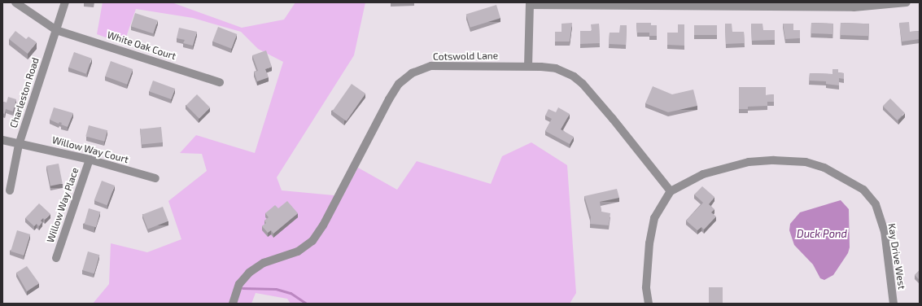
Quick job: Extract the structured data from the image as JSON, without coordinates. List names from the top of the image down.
{
  "streets": {
    "street": [
      "White Oak Court",
      "Cotswold Lane",
      "Charleston Road",
      "Willow Way Court",
      "Willow Way Place",
      "Kay Drive West"
    ]
  },
  "crossings": [
    ["White Oak Court", "Charleston Road"],
    ["Cotswold Lane", "Kay Drive West"],
    ["Charleston Road", "Willow Way Court"],
    ["Willow Way Court", "Willow Way Place"]
  ],
  "water": ["Duck Pond"]
}
